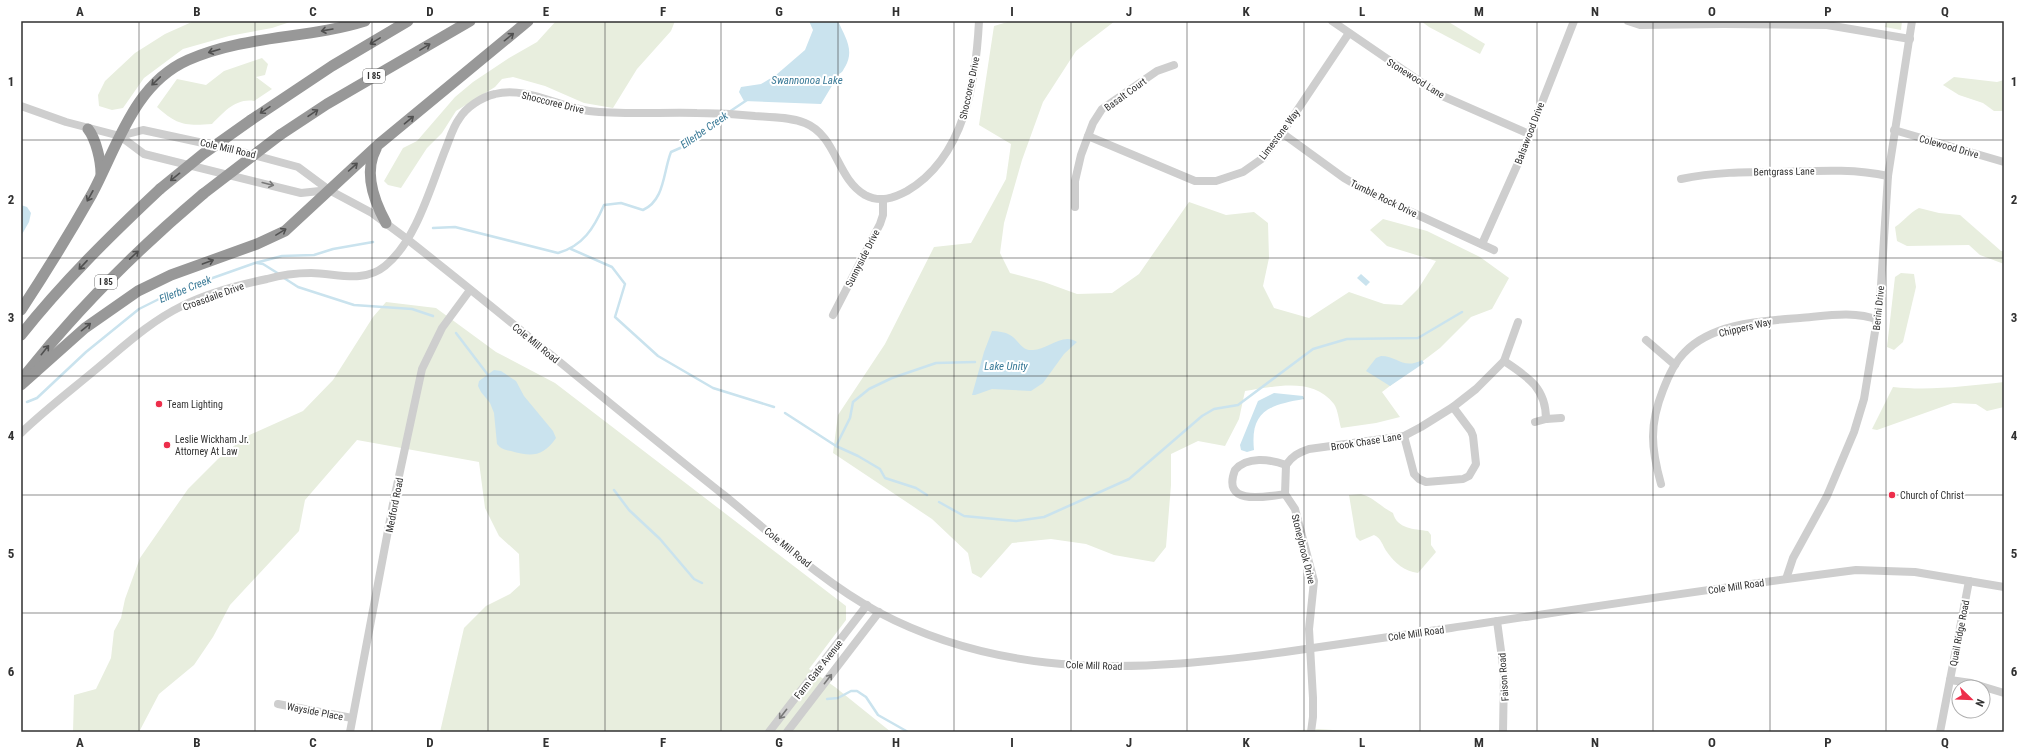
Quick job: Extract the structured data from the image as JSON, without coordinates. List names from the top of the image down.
{
  "streets": {
    "highway": ["I 85"],
    "street": [
      "Stonewood Lane",
      "Shoccoree Drive",
      "Basalt Court",
      "Balsawood Drive",
      "Limestone Way",
      "Colewood Drive",
      "Cole Mill Road",
      "Bentgrass Lane",
      "Tumble Rock Drive",
      "Sunnyside Drive",
      "Croasdaile Drive",
      "Berini Drive",
      "Chippers Way",
      "Brook Chase Lane",
      "Medford Road",
      "Stoneybrook Drive",
      "Quail Ridge Road",
      "Farm Gate Avenue",
      "Faison Road",
      "Wayside Place"
    ]
  },
  "crossings": [
    ["Stonewood Lane", "Balsawood Drive"],
    ["Stonewood Lane", "Limestone Way"],
    ["Shoccoree Drive", "Cole Mill Road"],
    ["Shoccoree Drive", "Sunnyside Drive"],
    ["Shoccoree Drive", "Croasdaile Drive"],
    ["Basalt Court", "Limestone Way"],
    ["Balsawood Drive", "Tumble Rock Drive"],
    ["Limestone Way", "Tumble Rock Drive"],
    ["Colewood Drive", "Berini Drive"],
    ["Cole Mill Road", "Croasdaile Drive"],
    ["Cole Mill Road", "Berini Drive"],
    ["Cole Mill Road", "Medford Road"],
    ["Cole Mill Road", "Stoneybrook Drive"],
    ["Cole Mill Road", "Quail Ridge Road"],
    ["Cole Mill Road", "Farm Gate Avenue"],
    ["Cole Mill Road", "Faison Road"],
    ["Bentgrass Lane", "Berini Drive"],
    ["Berini Drive", "Chippers Way"],
    ["Brook Chase Lane", "Stoneybrook Drive"],
    ["Medford Road", "Wayside Place"]
  ],
  "water": ["Swannonoa Lake", "Ellerbe Creek", "Lake Unity"],
  "places": ["Team Lighting", "Leslie Wickham Jr. Attorney At Law", "Church of Christ"],
  "north": "bottom right",
  "grid": {
    "columns": [
      "A",
      "B",
      "C",
      "D",
      "E",
      "F",
      "G",
      "H",
      "I",
      "J",
      "K",
      "L",
      "M",
      "N",
      "O",
      "P",
      "Q"
    ],
    "rows": [
      "1",
      "2",
      "3",
      "4",
      "5",
      "6"
    ]
  }
}
